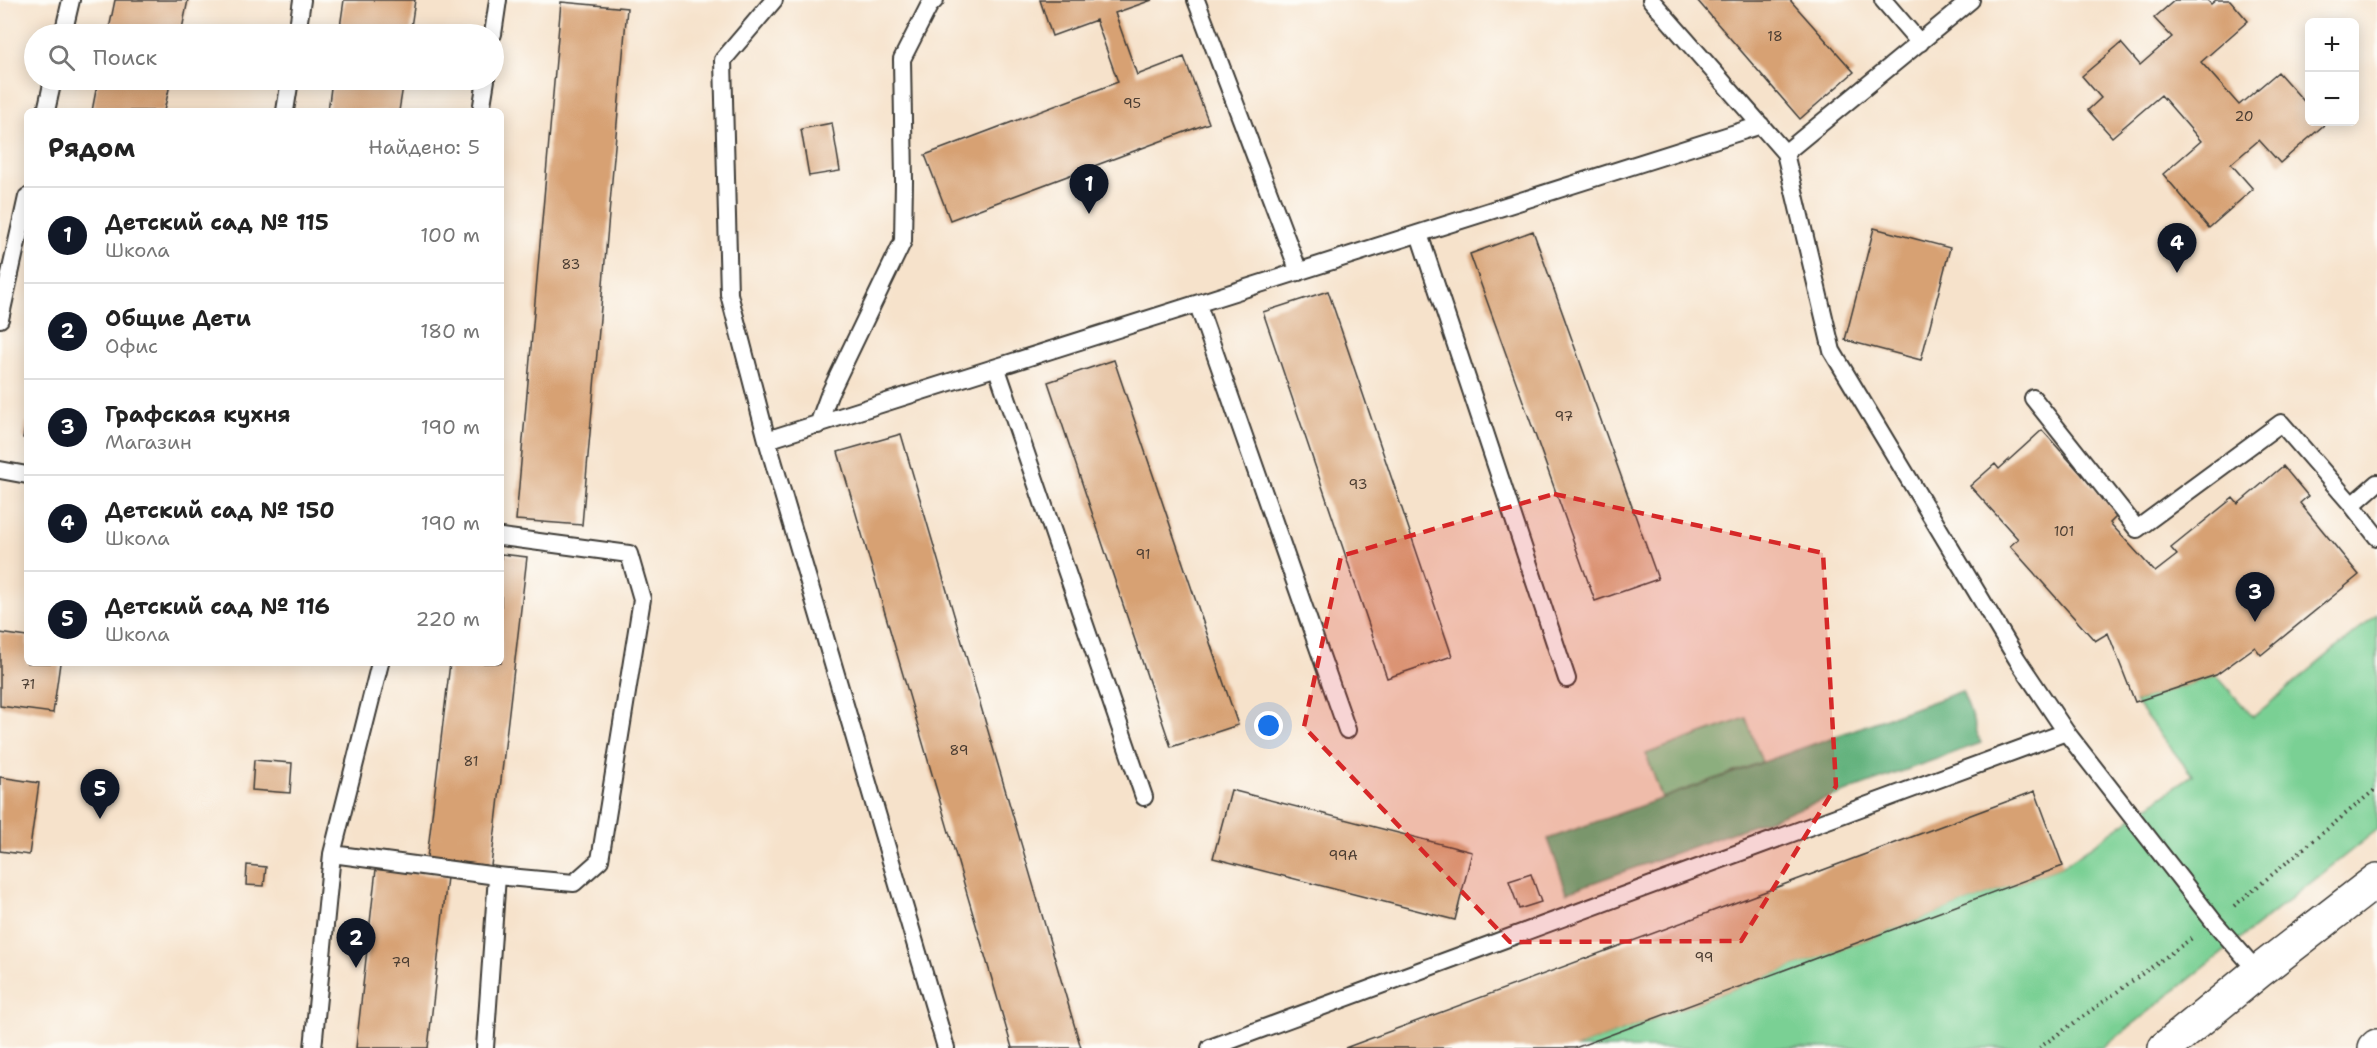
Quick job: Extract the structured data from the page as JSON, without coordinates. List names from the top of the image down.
{
  "house_numbers": [
    "18",
    "95",
    "20",
    "83",
    "97",
    "93",
    "101",
    "91",
    "71",
    "89",
    "81",
    "99А",
    "99",
    "79"
  ],
  "page": {
    "map_buttons": ["+", "−"],
    "search": "Поиск",
    "heading": ["Рядом", "Найдено: 5"],
    "pins": [
      "1",
      "4",
      "3",
      "5",
      "2"
    ],
    "list": [
      {
        "mark": "1",
        "name": "Детский сад № 115",
        "note": "Школа",
        "value": "100 m"
      },
      {
        "mark": "2",
        "name": "Общие Дети",
        "note": "Офис",
        "value": "180 m"
      },
      {
        "mark": "3",
        "name": "Графская кухня",
        "note": "Магазин",
        "value": "190 m"
      },
      {
        "mark": "4",
        "name": "Детский сад № 150",
        "note": "Школа",
        "value": "190 m"
      },
      {
        "mark": "5",
        "name": "Детский сад № 116",
        "note": "Школа",
        "value": "220 m"
      }
    ]
  }
}
